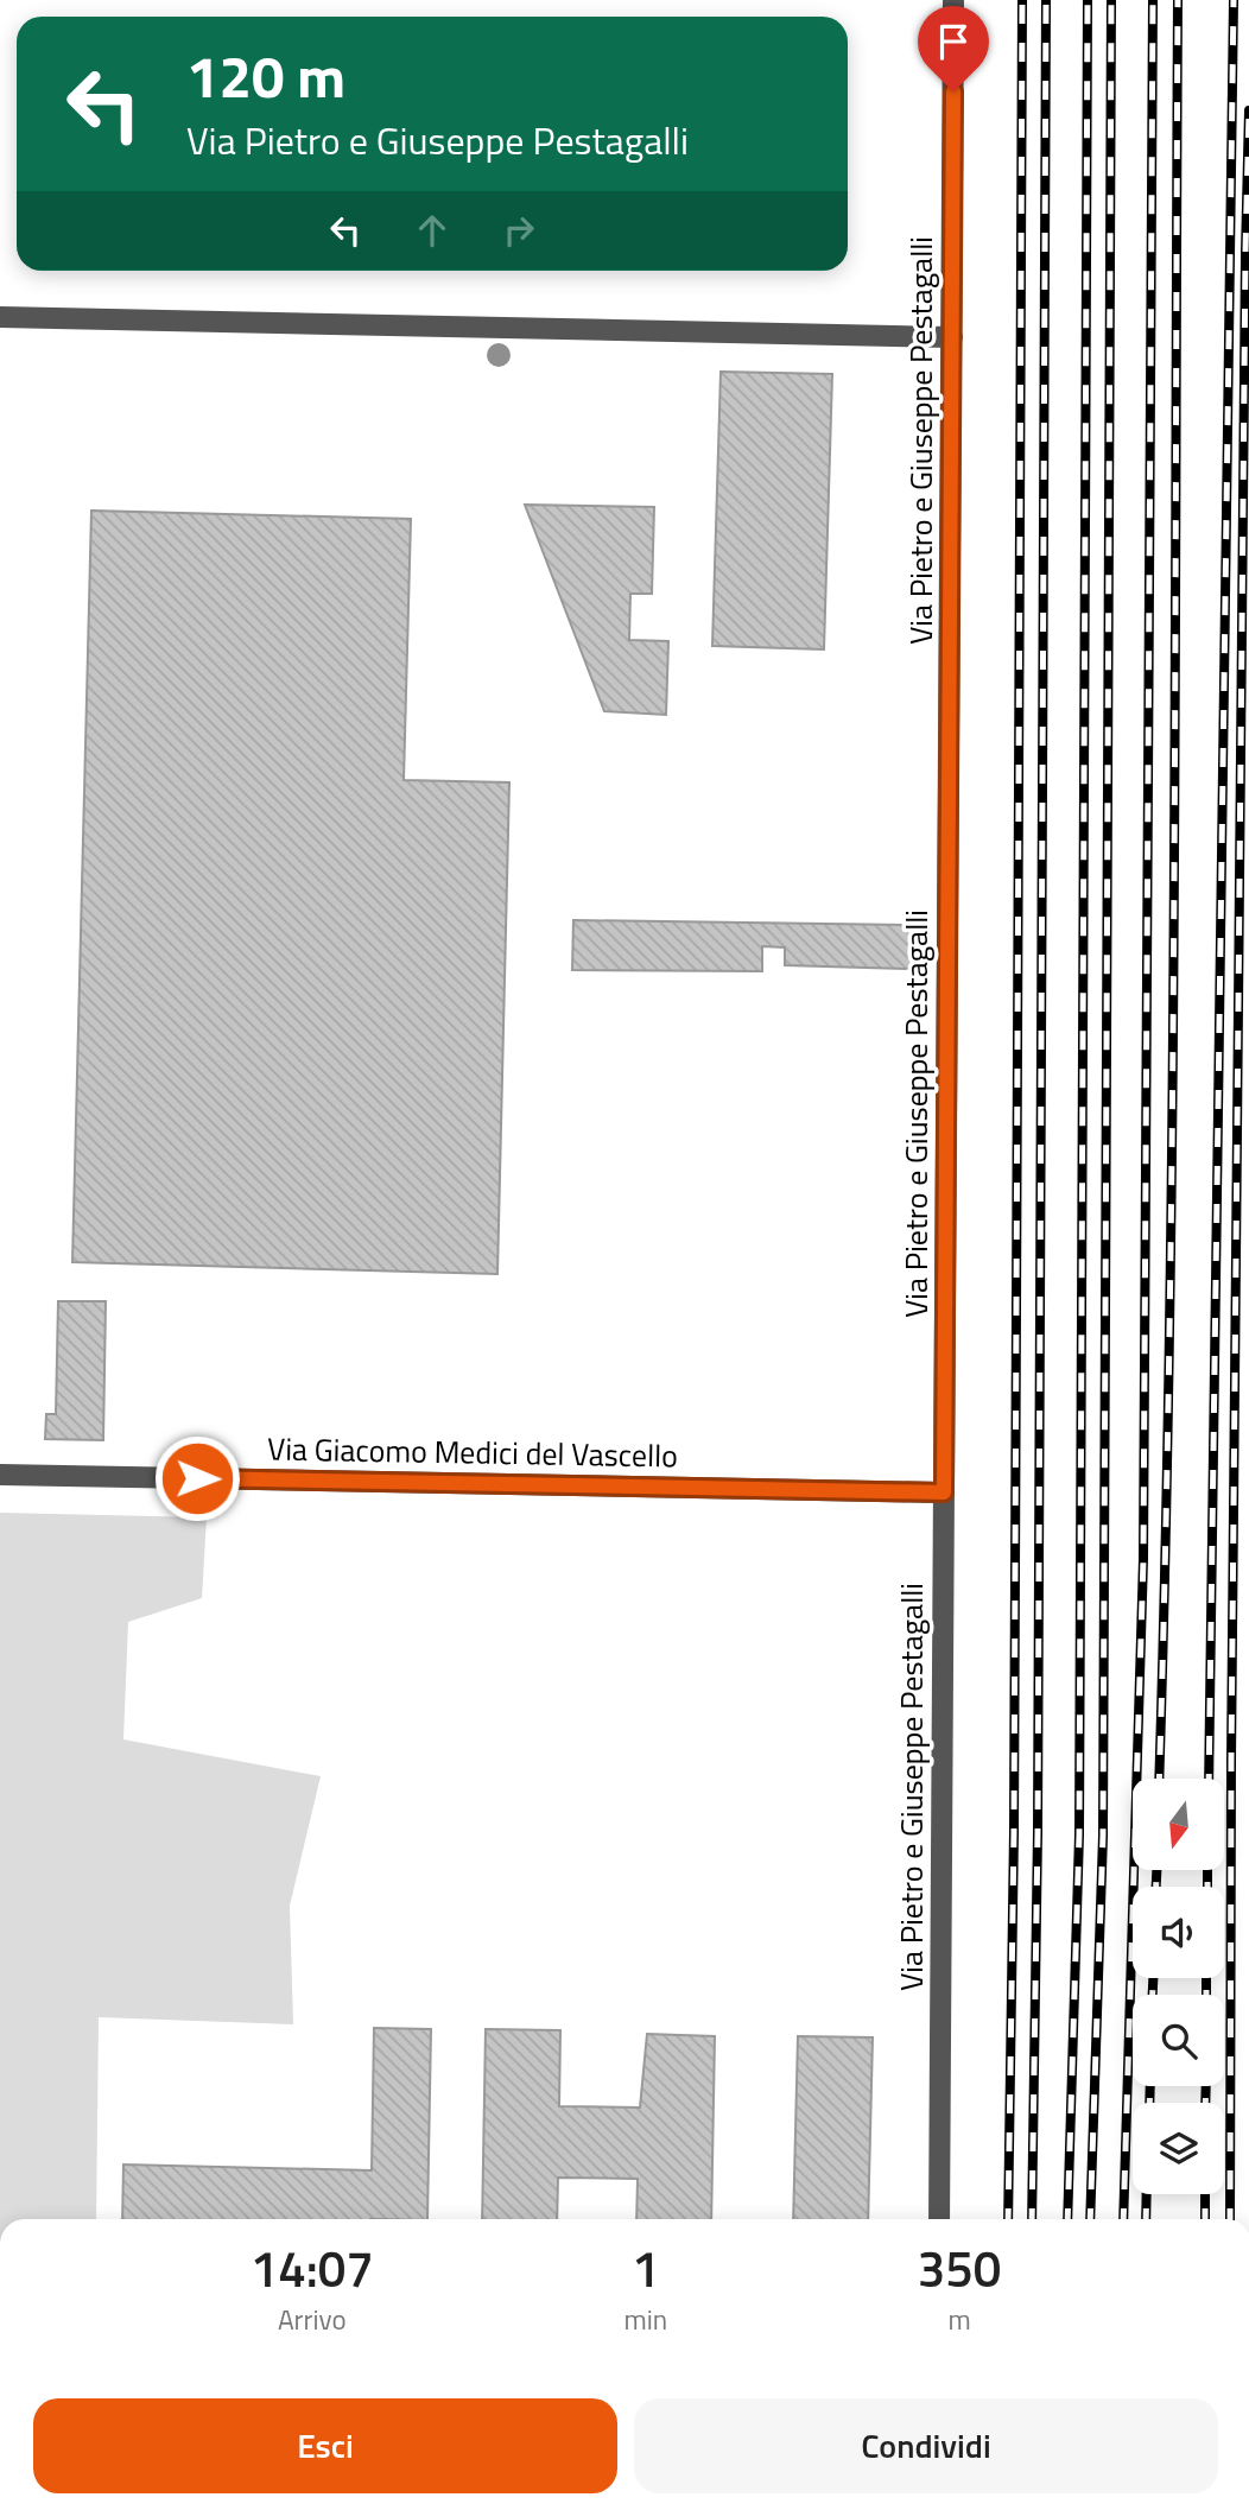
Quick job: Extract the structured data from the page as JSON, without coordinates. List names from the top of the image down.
{
  "streets": {
    "street": ["Via Pietro e Giuseppe Pestagalli", "Via Giacomo Medici del Vascello"]
  },
  "crossings": [
    ["Via Pietro e Giuseppe Pestagalli", "Via Giacomo Medici del Vascello"]
  ],
  "north": "bottom",
  "page": {
    "turn": ["120 m", "Via Pietro e Giuseppe Pestagalli"],
    "eta": [
      "14:07",
      "Arrivo",
      "1",
      "min",
      "350",
      "m"
    ],
    "buttons": ["Esci", "Condividi"]
  }
}
